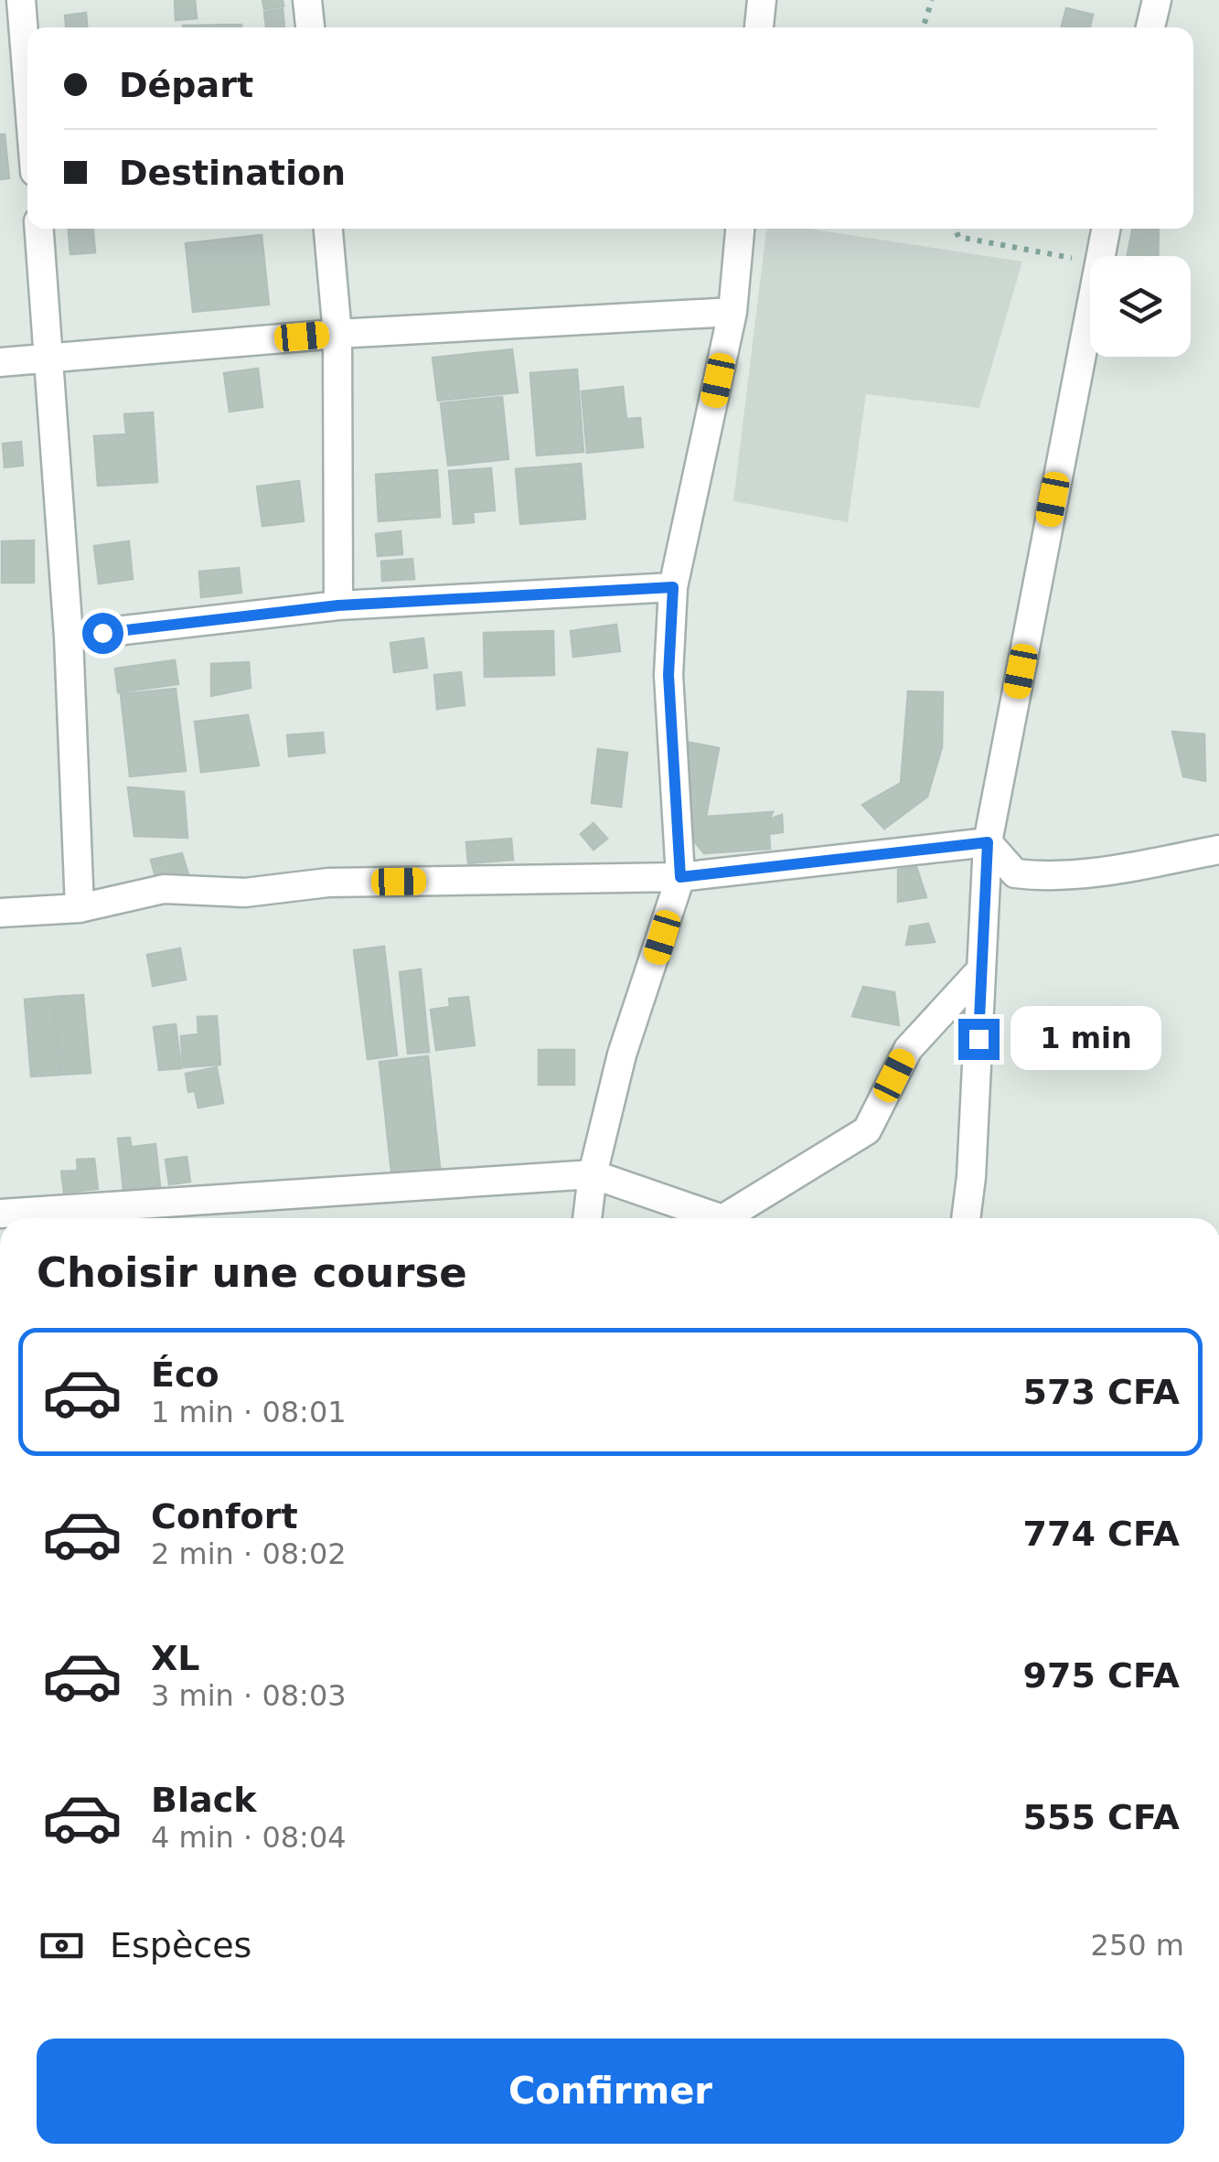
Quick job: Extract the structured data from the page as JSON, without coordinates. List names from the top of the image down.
{
  "page": {
    "banner": ["Départ", "Destination"],
    "bubble": "1 min",
    "heading": "Choisir une course",
    "list": [
      {
        "name": "Éco",
        "note": "1 min · 08:01",
        "value": "573 CFA"
      },
      {
        "name": "Confort",
        "note": "2 min · 08:02",
        "value": "774 CFA"
      },
      {
        "name": "XL",
        "note": "3 min · 08:03",
        "value": "975 CFA"
      },
      {
        "name": "Black",
        "note": "4 min · 08:04",
        "value": "555 CFA"
      }
    ],
    "pay": ["Espèces", "250 m"],
    "buttons": "Confirmer"
  }
}
